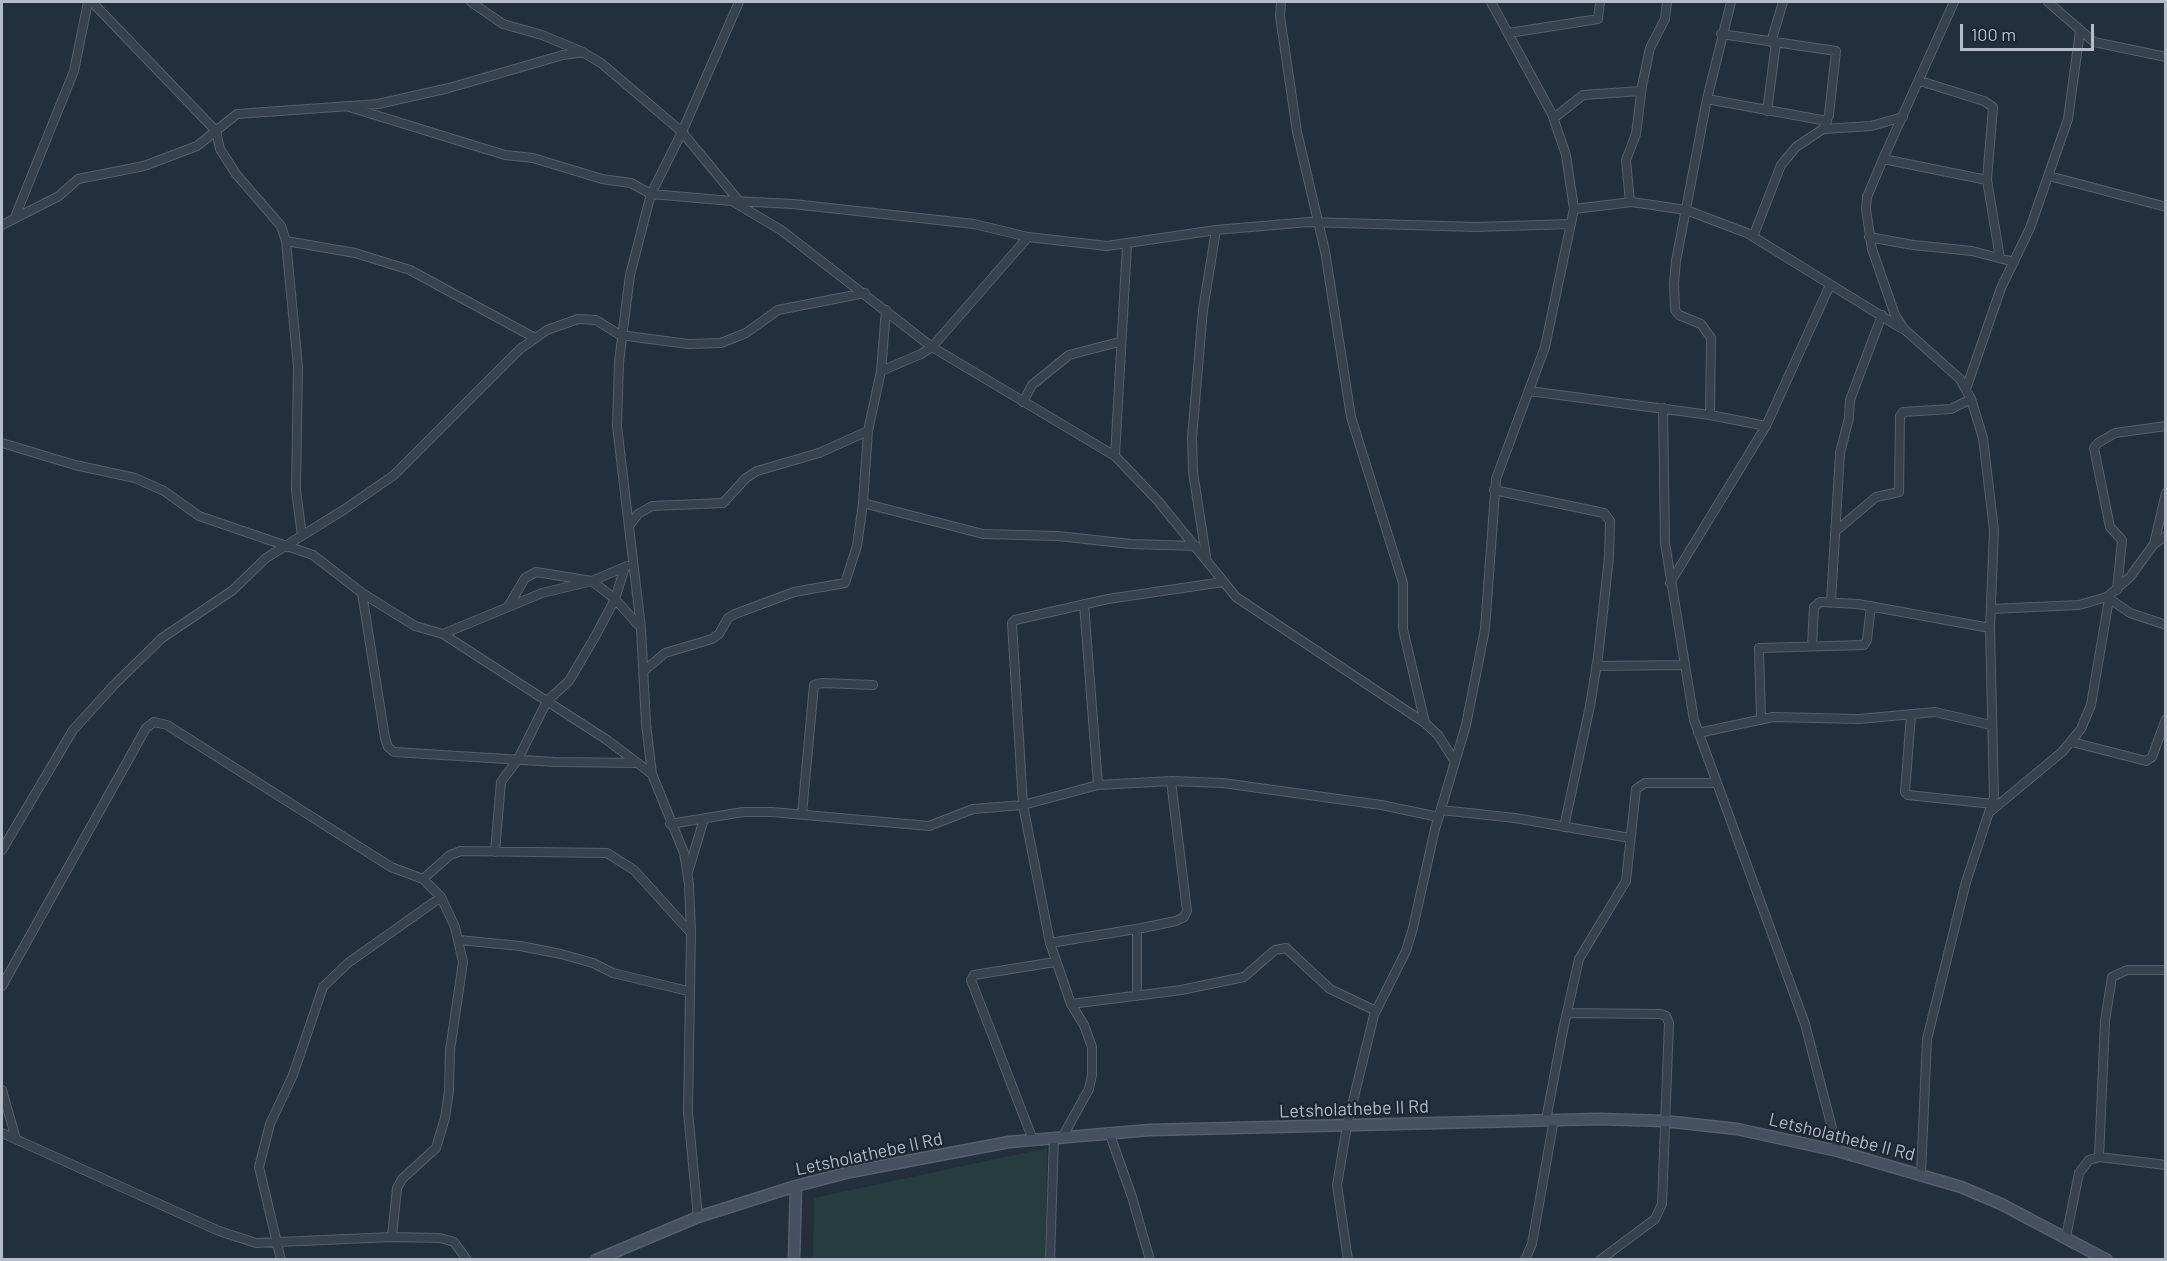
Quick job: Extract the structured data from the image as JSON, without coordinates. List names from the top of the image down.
{
  "streets": {
    "street": ["Letsholathebe II Rd"]
  },
  "scale_bar": "100 m"
}
